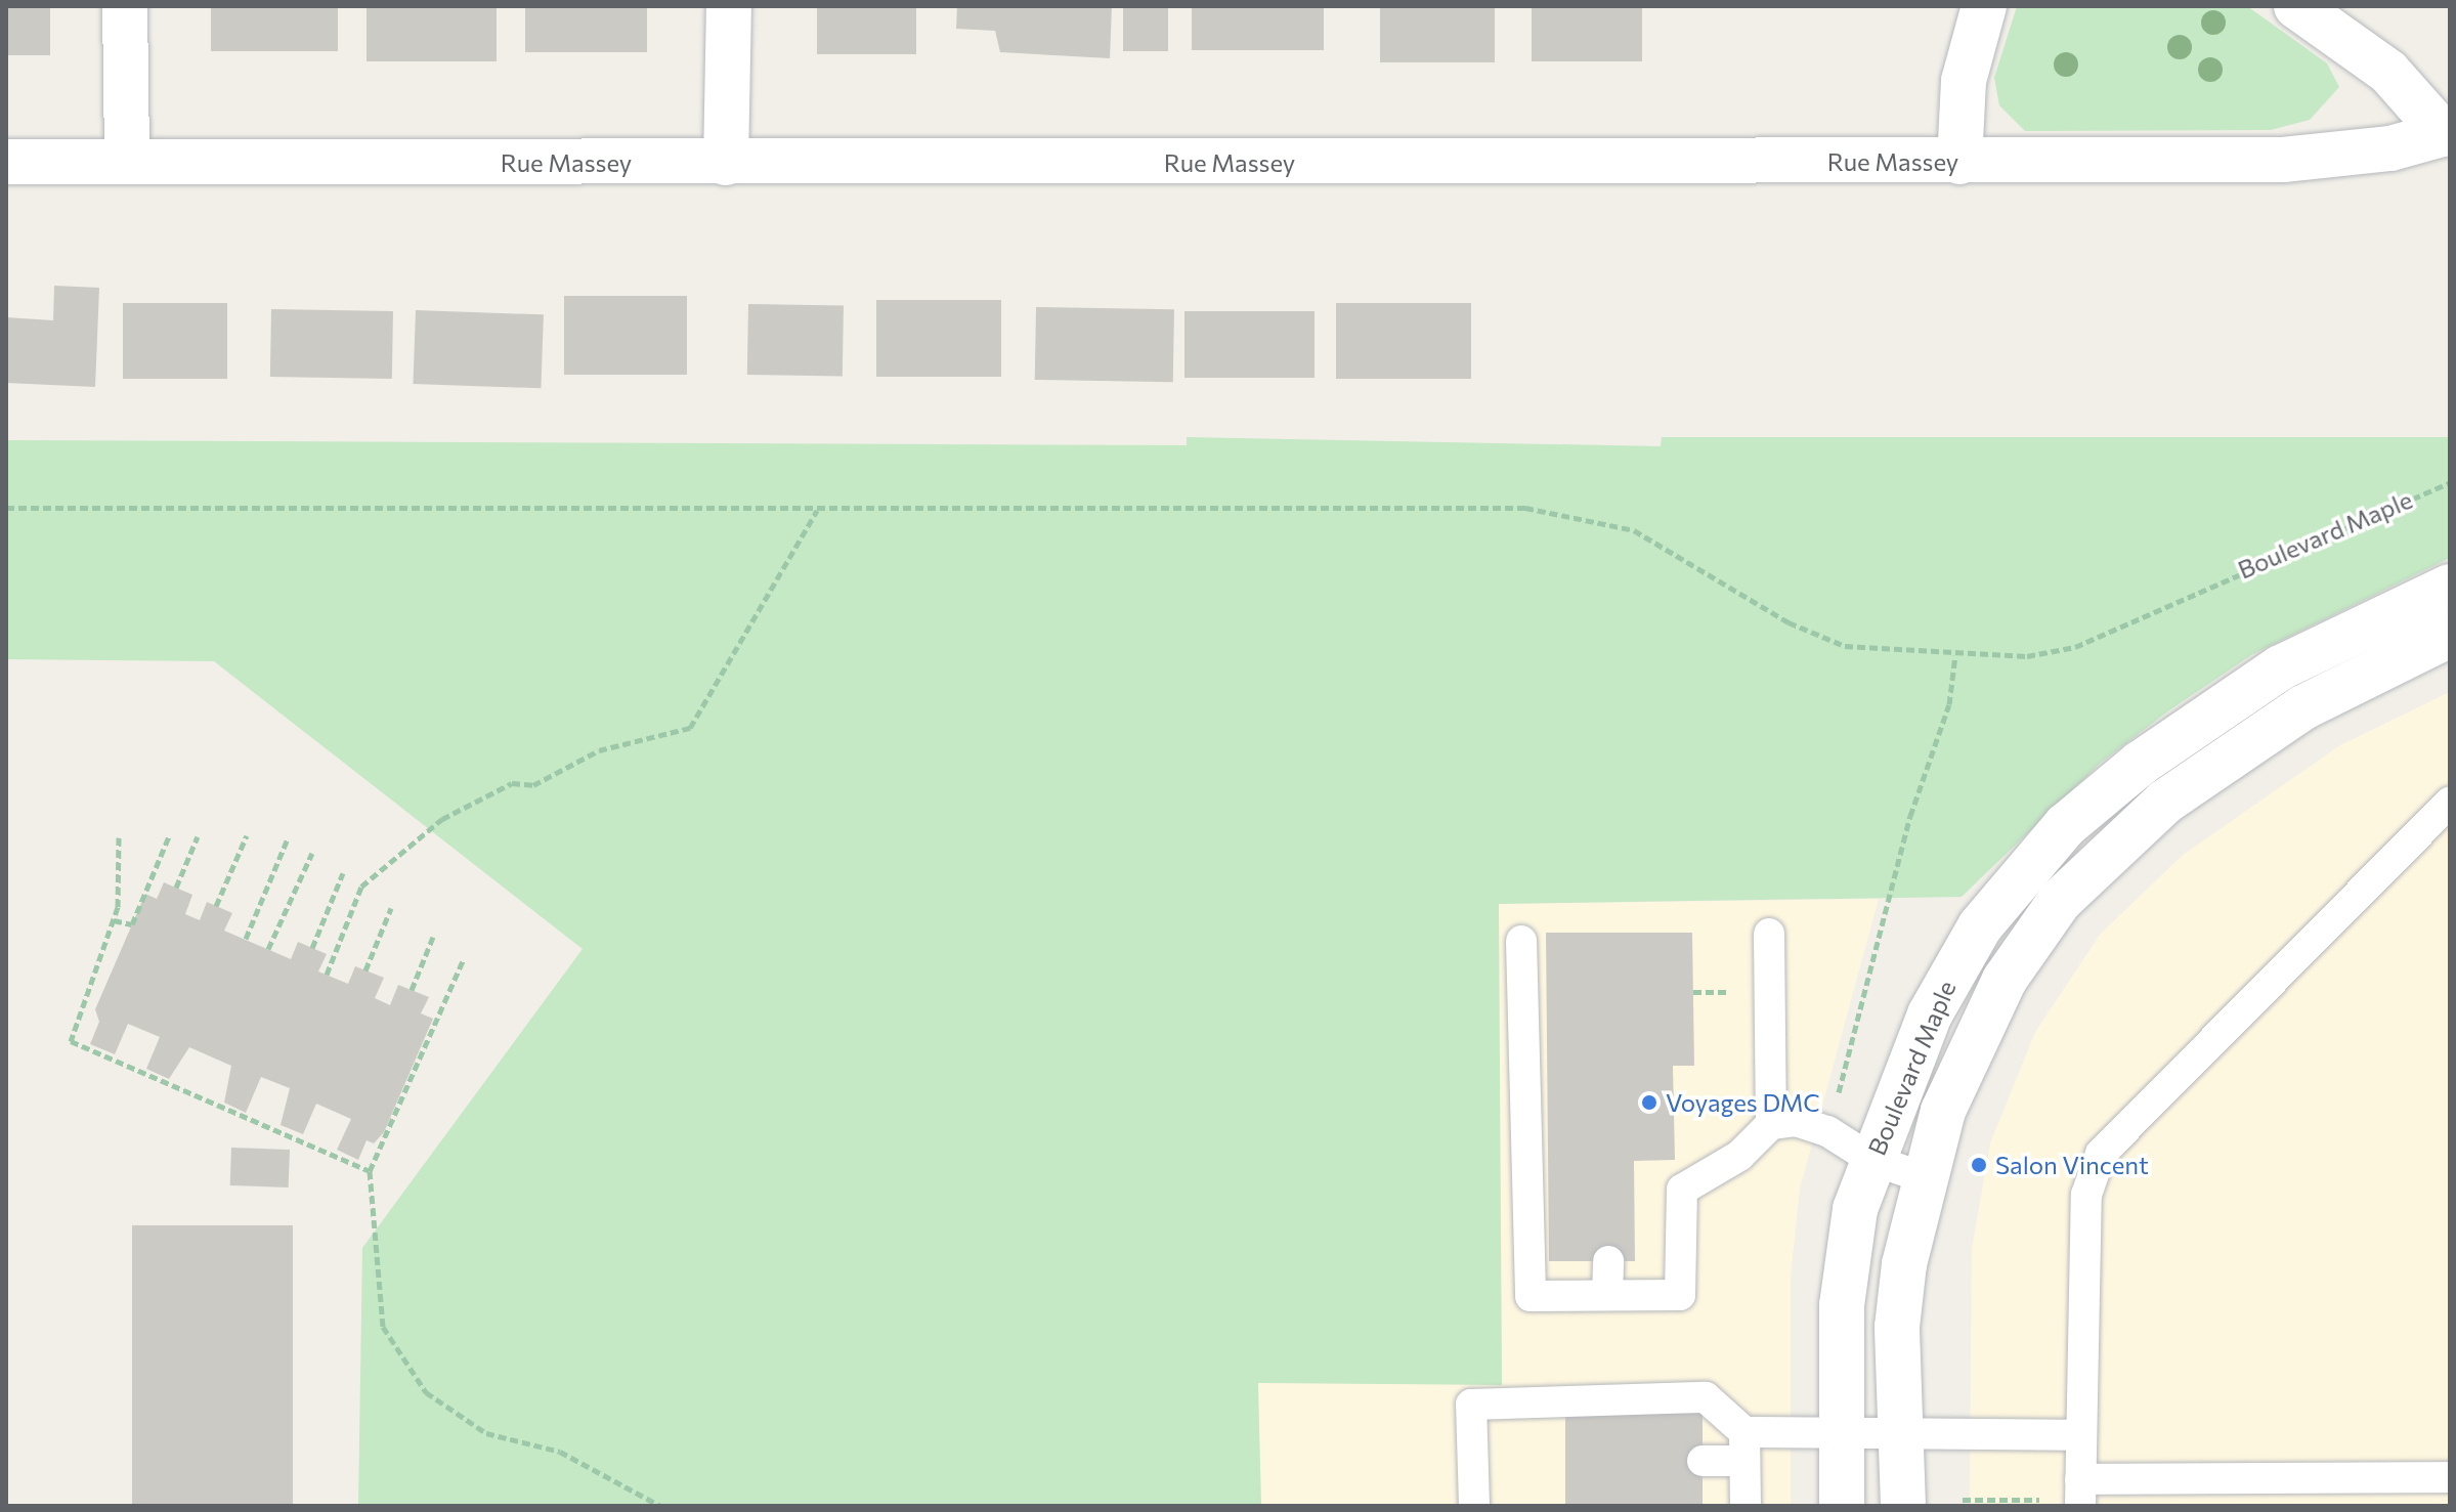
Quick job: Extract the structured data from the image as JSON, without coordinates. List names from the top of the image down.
{
  "streets": {
    "street": ["Rue Massey", "Boulevard Maple"]
  },
  "places": ["Voyages DMC", "Salon Vincent"]
}
